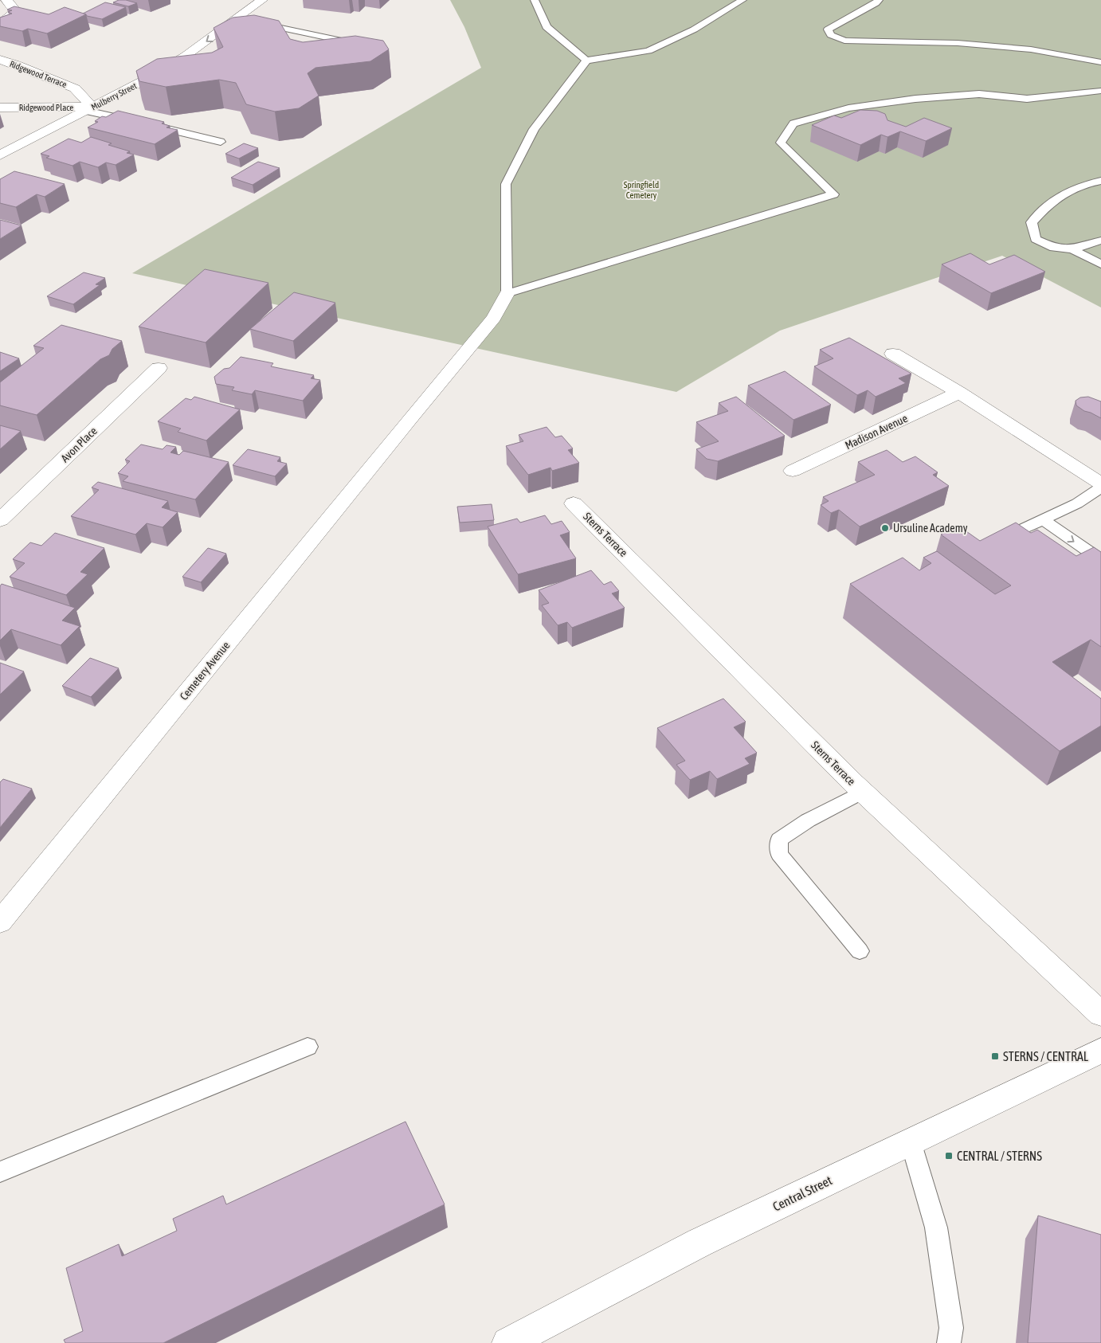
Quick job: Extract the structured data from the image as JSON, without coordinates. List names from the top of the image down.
{
  "streets": {
    "street": [
      "Ridgewood Terrace",
      "Mulberry Street",
      "Ridgewood Place",
      "Madison Avenue",
      "Avon Place",
      "Sterns Terrace",
      "Cemetery Avenue",
      "Central Street"
    ]
  },
  "crossings": [
    ["Ridgewood Terrace", "Mulberry Street"],
    ["Ridgewood Terrace", "Ridgewood Place"],
    ["Mulberry Street", "Ridgewood Place"]
  ],
  "one_way": ["Mulberry Street"],
  "parks": ["Springfield Cemetery"],
  "places": {
    "other": ["Ursuline Academy"],
    "transit": ["STERNS / CENTRAL", "CENTRAL / STERNS"]
  }
}
